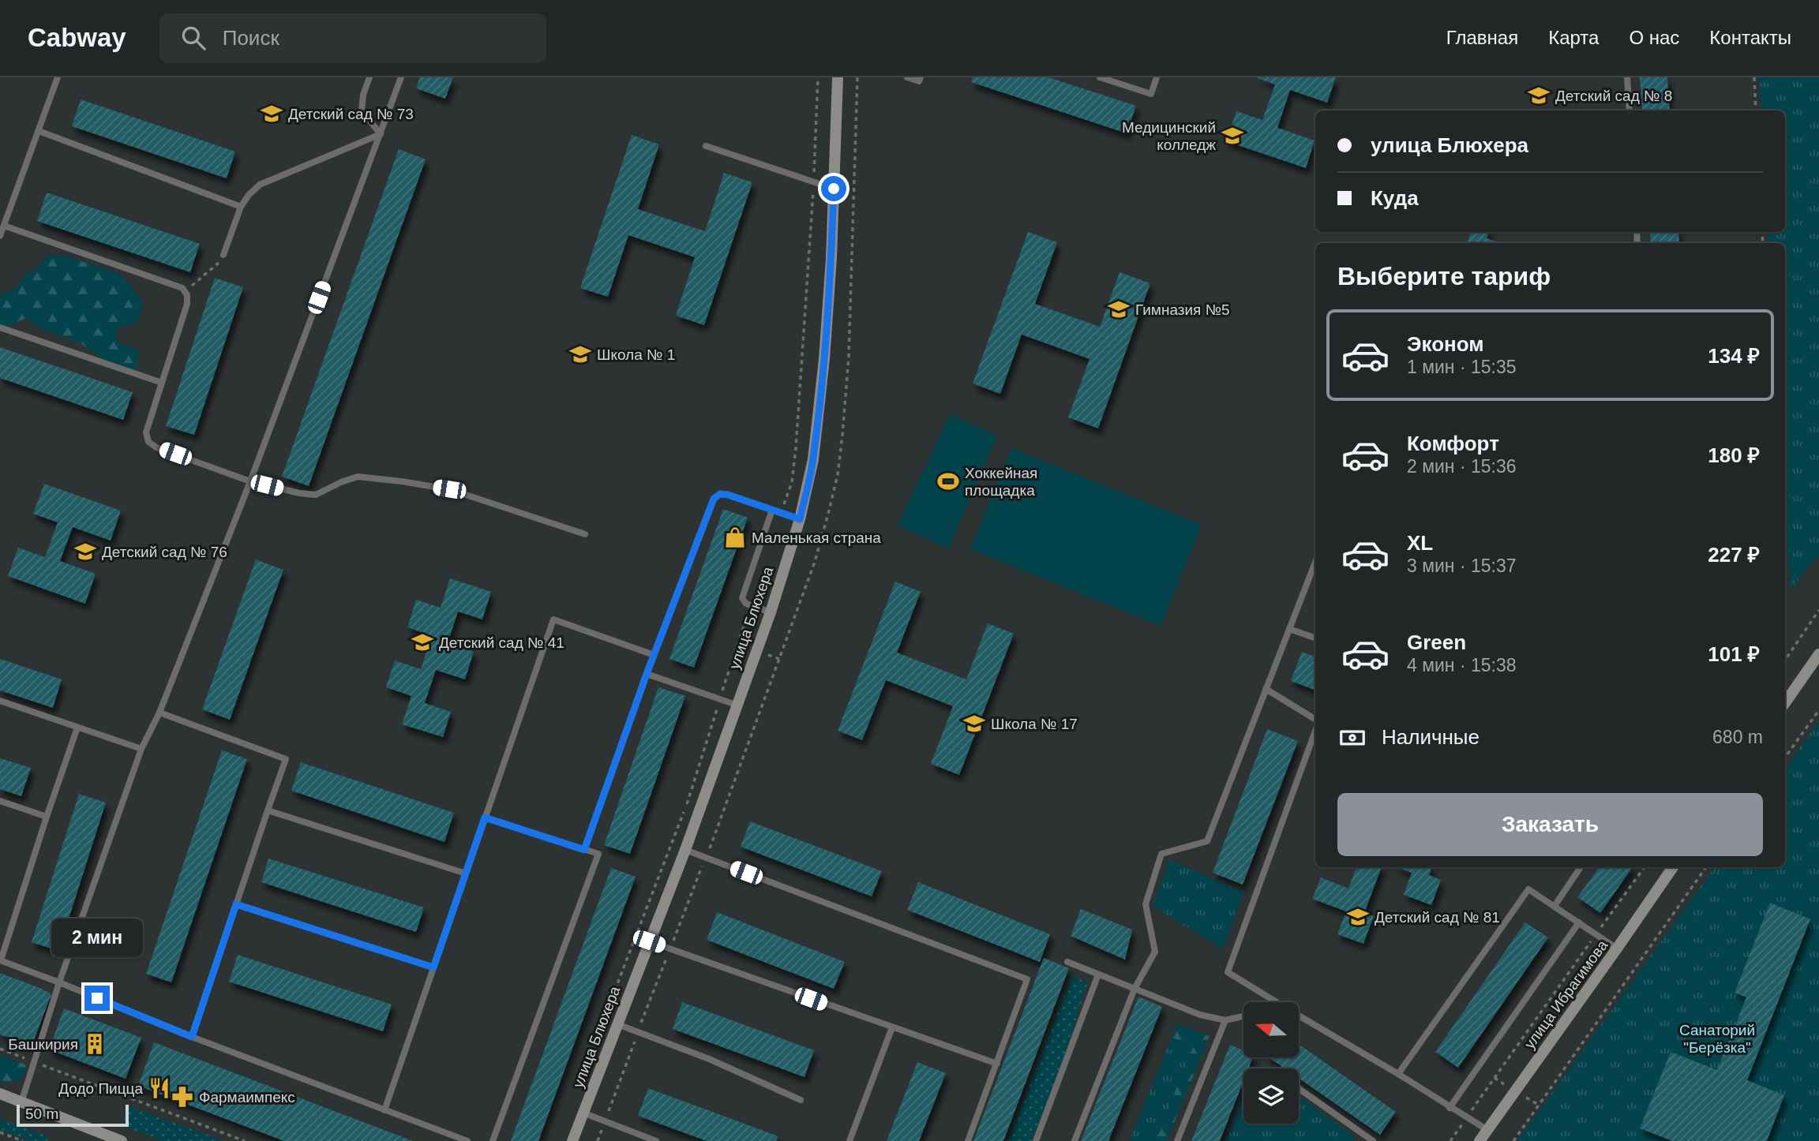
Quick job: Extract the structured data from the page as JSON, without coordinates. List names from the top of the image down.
{
  "streets": {
    "street": ["улица Блюхера", "улица Ибрагимова"]
  },
  "parks": ["Санаторий \"Берёзка\""],
  "places": {
    "school or university": [
      "Детский сад № 8",
      "Детский сад № 73",
      "Медицинский колледж",
      "Гимназия №5",
      "Школа № 1",
      "Детский сад № 76",
      "Детский сад № 41",
      "Школа № 17",
      "Детский сад № 81"
    ],
    "sports": ["Хоккейная площадка"],
    "shop": ["Маленькая страна"],
    "building": ["Башкирия"],
    "restaurant": ["Додо Пицца"],
    "pharmacy": ["Фармаимпекс"]
  },
  "scale_bar": "50 m",
  "north": "left",
  "page": {
    "header": "Cabway",
    "search": "Поиск",
    "nav": [
      "Главная",
      "Карта",
      "О нас",
      "Контакты"
    ],
    "banner": ["улица Блюхера", "Куда"],
    "heading": "Выберите тариф",
    "list": [
      {
        "name": "Эконом",
        "note": "1 мин · 15:35",
        "value": "134 ₽"
      },
      {
        "name": "Комфорт",
        "note": "2 мин · 15:36",
        "value": "180 ₽"
      },
      {
        "name": "XL",
        "note": "3 мин · 15:37",
        "value": "227 ₽"
      },
      {
        "name": "Green",
        "note": "4 мин · 15:38",
        "value": "101 ₽"
      }
    ],
    "pay": ["Наличные", "680 m"],
    "buttons": "Заказать",
    "bubble": "2 мин",
    "scale": "50 m"
  }
}
